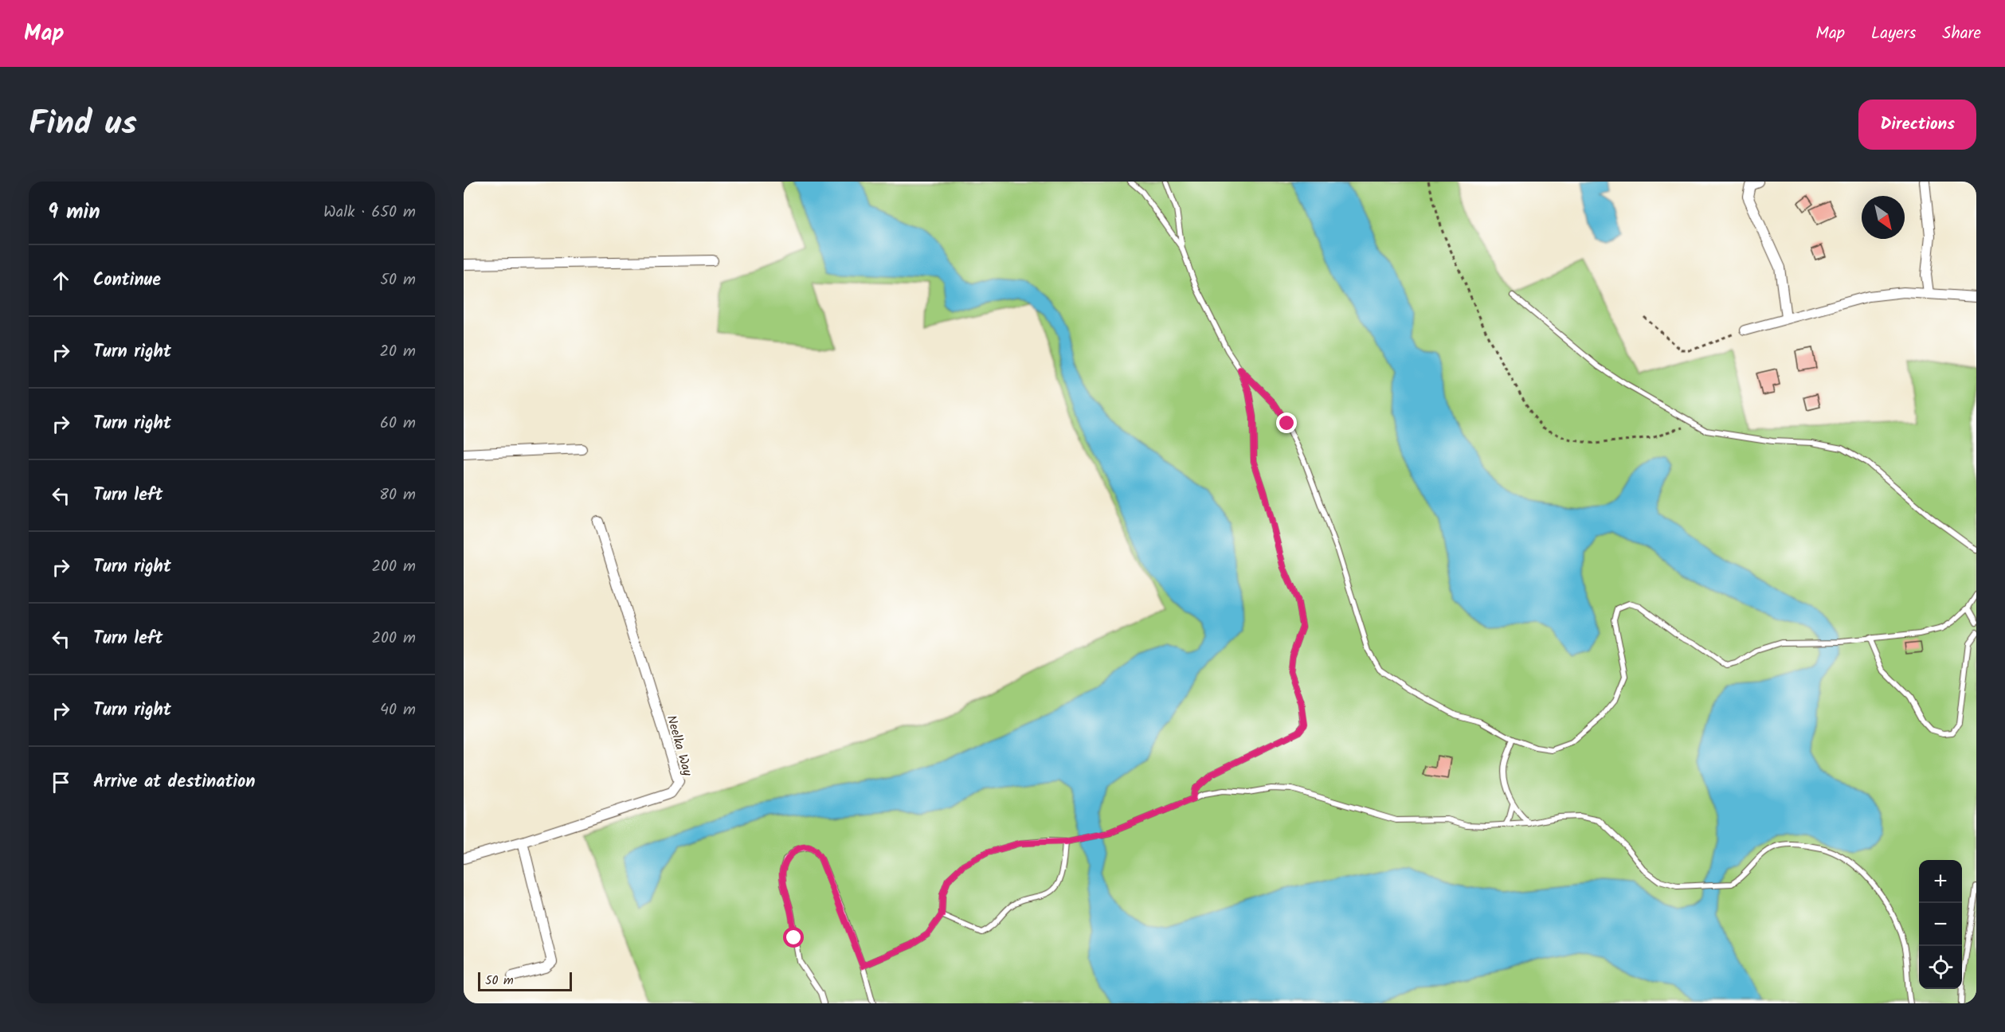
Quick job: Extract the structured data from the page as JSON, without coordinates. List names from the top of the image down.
{
  "streets": {
    "street": ["Neelka Way"]
  },
  "scale_bar": "50 m",
  "north": "bottom right",
  "page": {
    "header": "Map",
    "nav": ["Map", "Layers", "Share"],
    "title": "Find us",
    "buttons": "Directions",
    "heading": ["9 min", "Walk · 650 m"],
    "list": [
      ["Continue", "50 m"],
      ["Turn right", "20 m"],
      ["Turn right", "60 m"],
      ["Turn left", "80 m"],
      ["Turn right", "200 m"],
      ["Turn left", "200 m"],
      ["Turn right", "40 m"],
      "Arrive at destination"
    ],
    "map_buttons": ["+", "−"],
    "scale": "50 m"
  }
}
